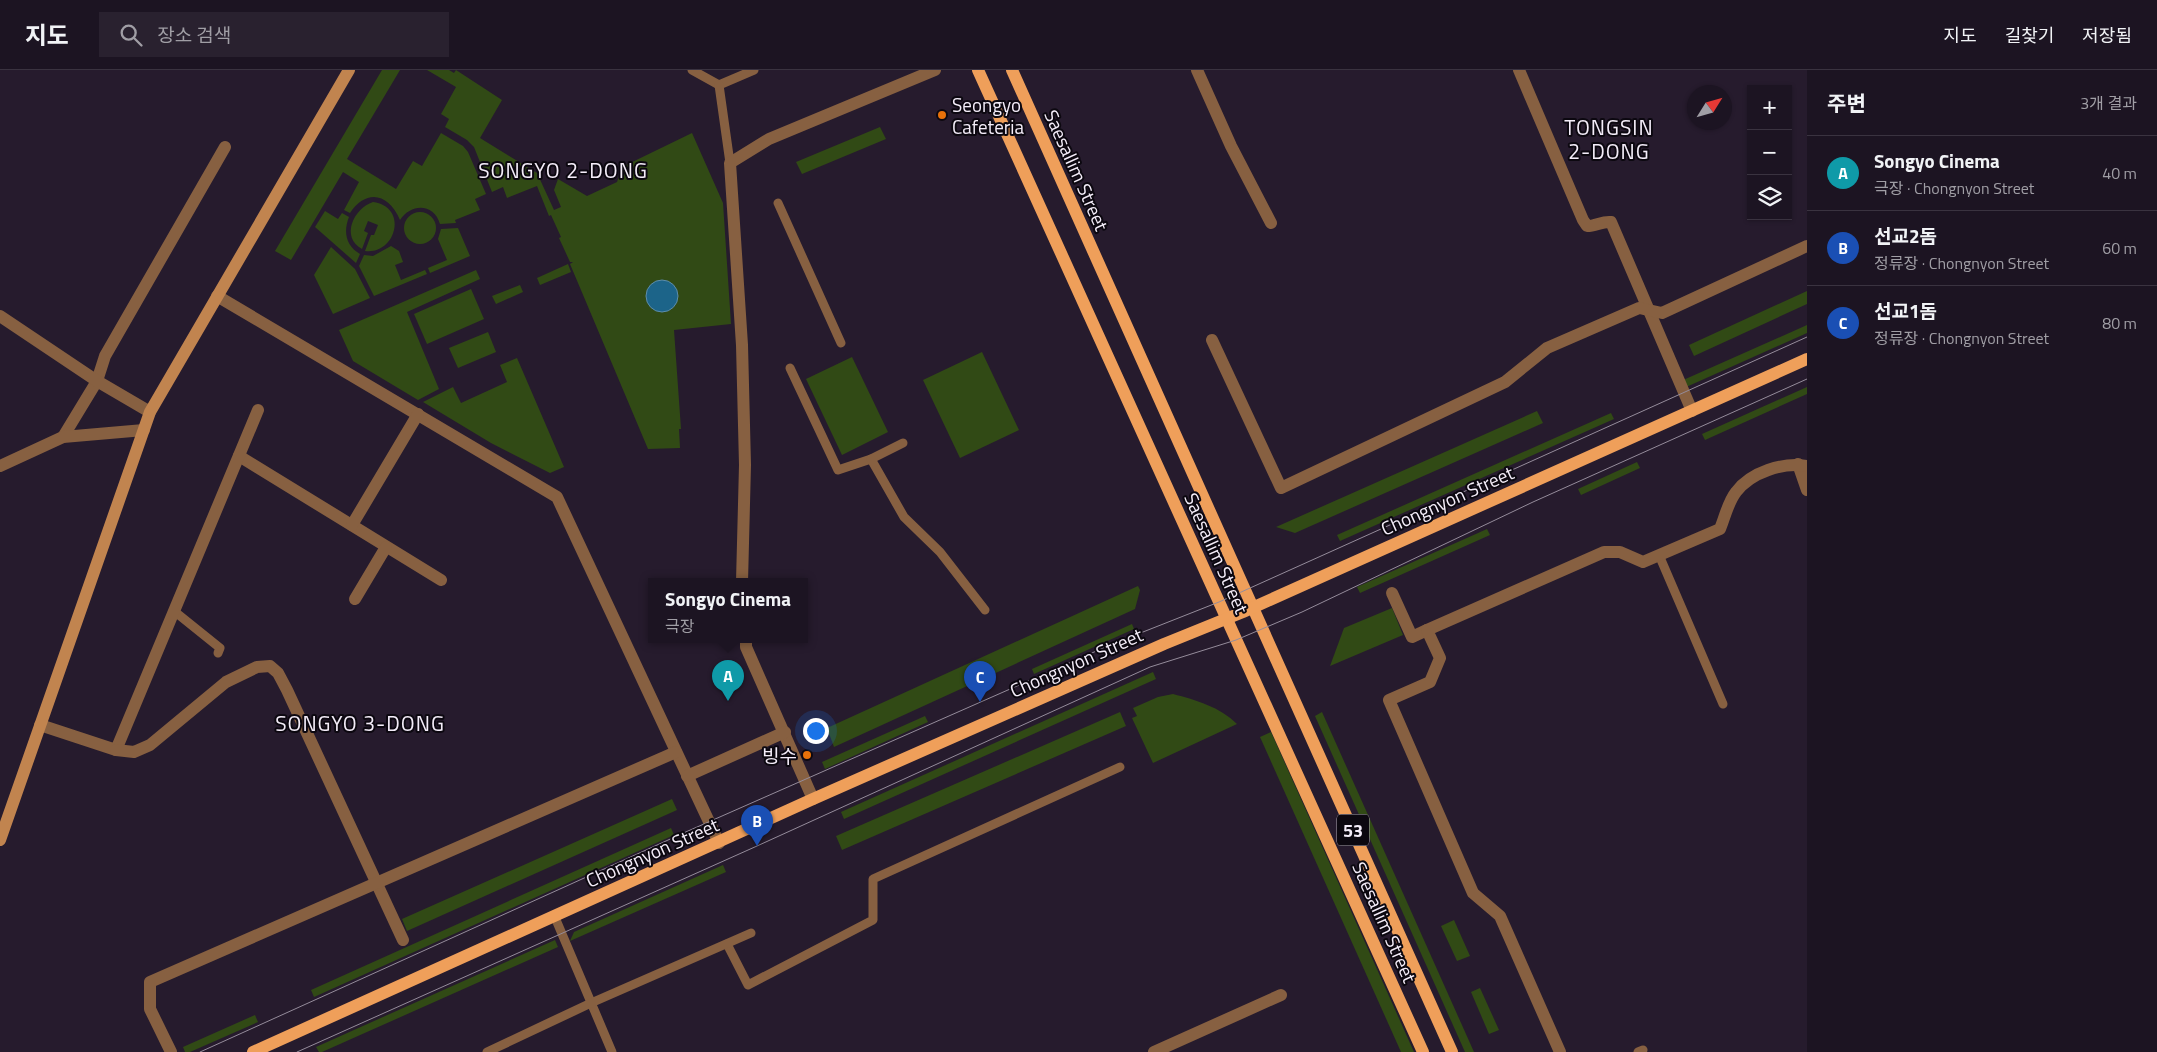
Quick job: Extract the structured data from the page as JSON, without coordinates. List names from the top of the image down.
{
  "streets": {
    "main road": ["Saesallim Street", "Chongnyon Street", "53"]
  },
  "crossings": [
    ["Saesallim Street", "Chongnyon Street"]
  ],
  "districts": ["TONGSIN 2-DONG", "SONGYO 2-DONG", "SONGYO 3-DONG"],
  "places": ["Seongyo Cafeteria", "빙수"],
  "north": "top right",
  "page": {
    "header": "지도",
    "search": "장소 검색",
    "nav": ["지도", "길찾기", "저장됨"],
    "heading": ["주변", "3개 결과"],
    "map_buttons": ["+", "−"],
    "list": [
      {
        "mark": "A",
        "name": "Songyo Cinema",
        "note": "극장 · Chongnyon Street",
        "value": "40 m"
      },
      {
        "mark": "B",
        "name": "선교2돔",
        "note": "정류장 · Chongnyon Street",
        "value": "60 m"
      },
      {
        "mark": "C",
        "name": "선교1돔",
        "note": "정류장 · Chongnyon Street",
        "value": "80 m"
      }
    ],
    "popup": ["Songyo Cinema", "극장"],
    "pins": ["A", "C", "B"]
  }
}
